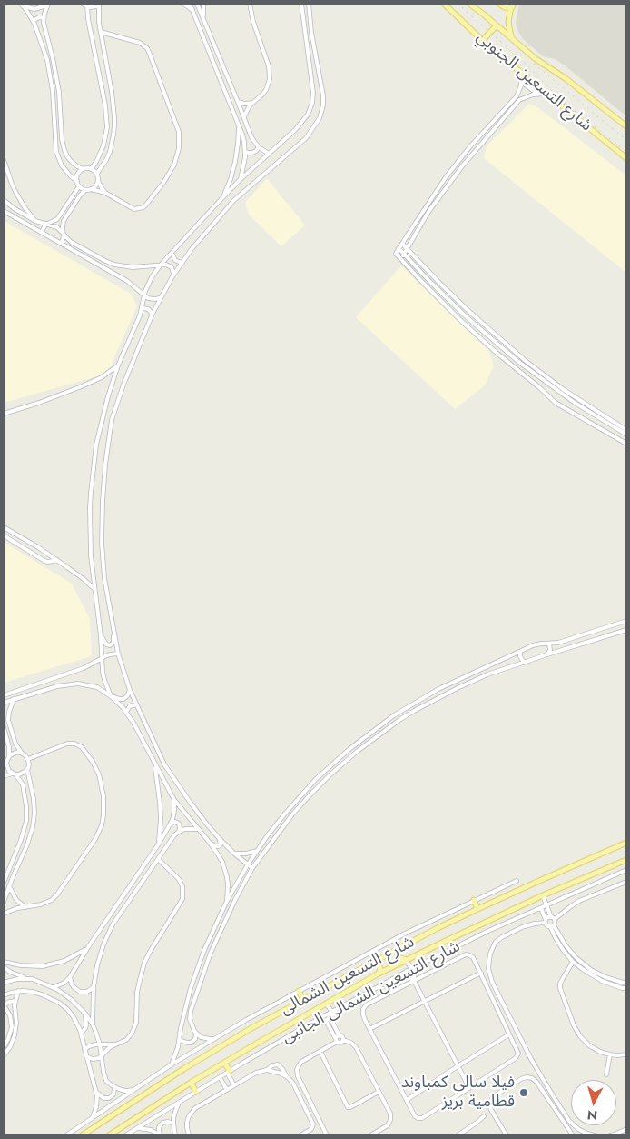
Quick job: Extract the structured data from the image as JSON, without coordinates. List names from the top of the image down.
{
  "streets": {
    "main road": ["شارع التسعين الجنوبي", "شارع التسعين الشمالى"],
    "street": ["شارع التسعين الشمالى الجانبى"]
  },
  "places": ["فيلا سالى كمباوند قطامية بريز"],
  "north": "bottom"
}
